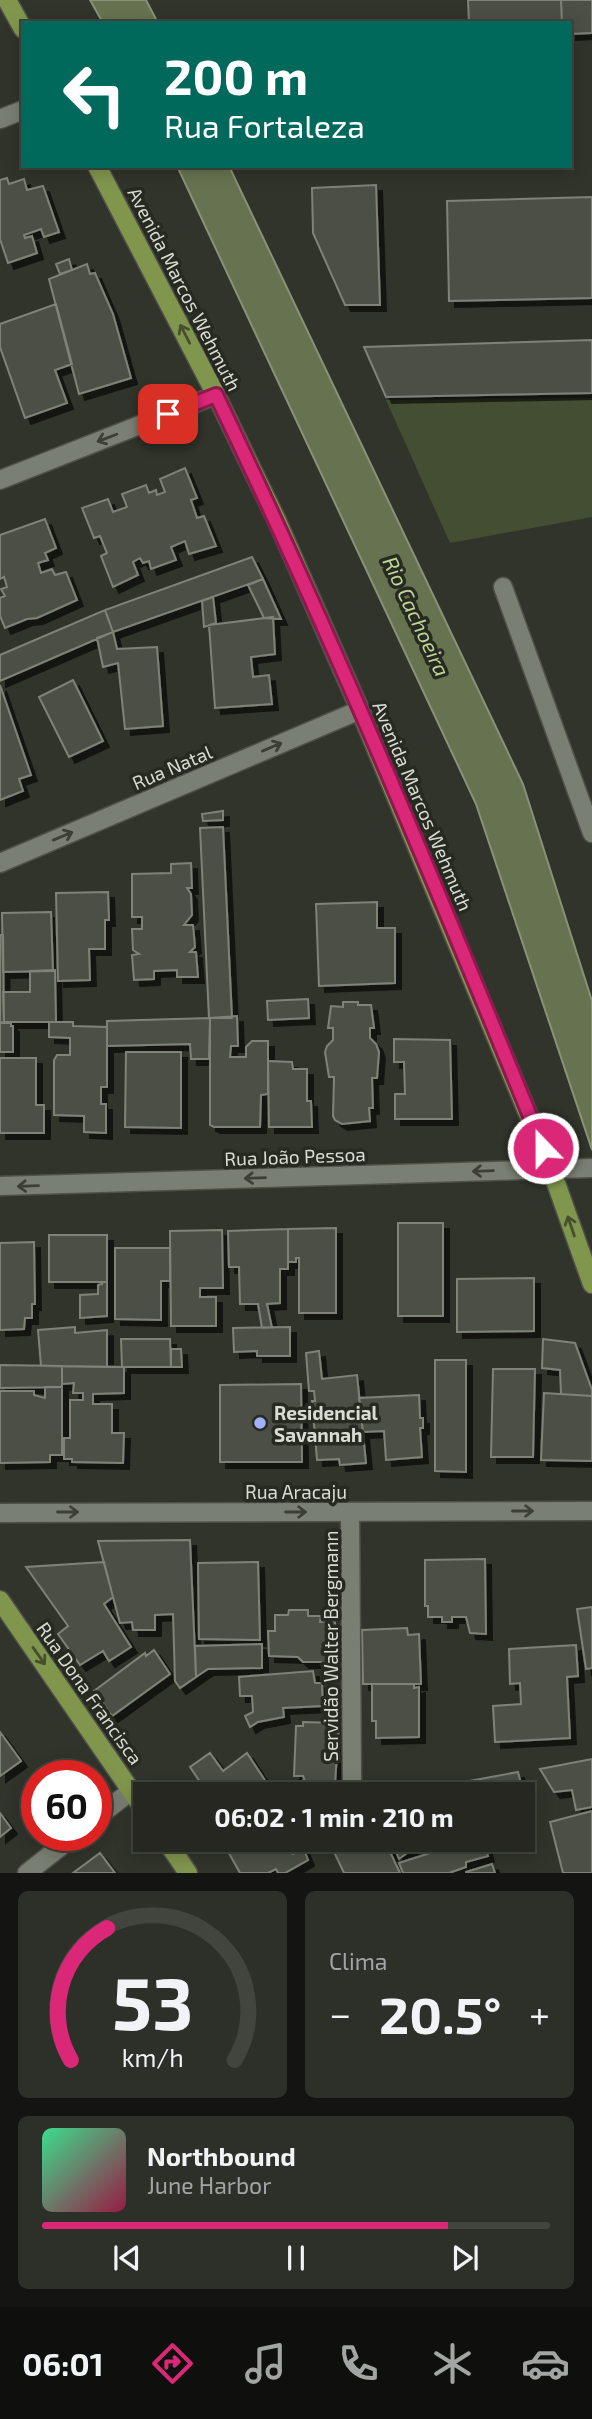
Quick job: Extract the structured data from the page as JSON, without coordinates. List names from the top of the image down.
{
  "streets": {
    "main road": ["Avenida Marcos Wehmuth", "Rua Dona Francisca"],
    "street": [
      "Rua Natal",
      "Rua João Pessoa",
      "Rua Aracaju",
      "Servidão Walter Bergmann"
    ]
  },
  "crossings": [
    ["Avenida Marcos Wehmuth", "Rua Natal"],
    ["Avenida Marcos Wehmuth", "Rua João Pessoa"],
    ["Rua Aracaju", "Servidão Walter Bergmann"]
  ],
  "one_way": [
    "Rua Natal",
    "Rua João Pessoa",
    "Rua Aracaju",
    "Rua Dona Francisca"
  ],
  "water": ["Rio Cachoeira"],
  "places": ["Residencial Savannah"],
  "page": {
    "turn": ["200 m", "Rua Fortaleza"],
    "limit": "60",
    "trip": "06:02 · 1 min · 210 m",
    "tile": "Clima",
    "heat": ["−", "20.5°", "+"],
    "song": ["Northbound", "June Harbor"],
    "tabs": "06:01",
    "gauge": ["53", "km/h"]
  }
}
